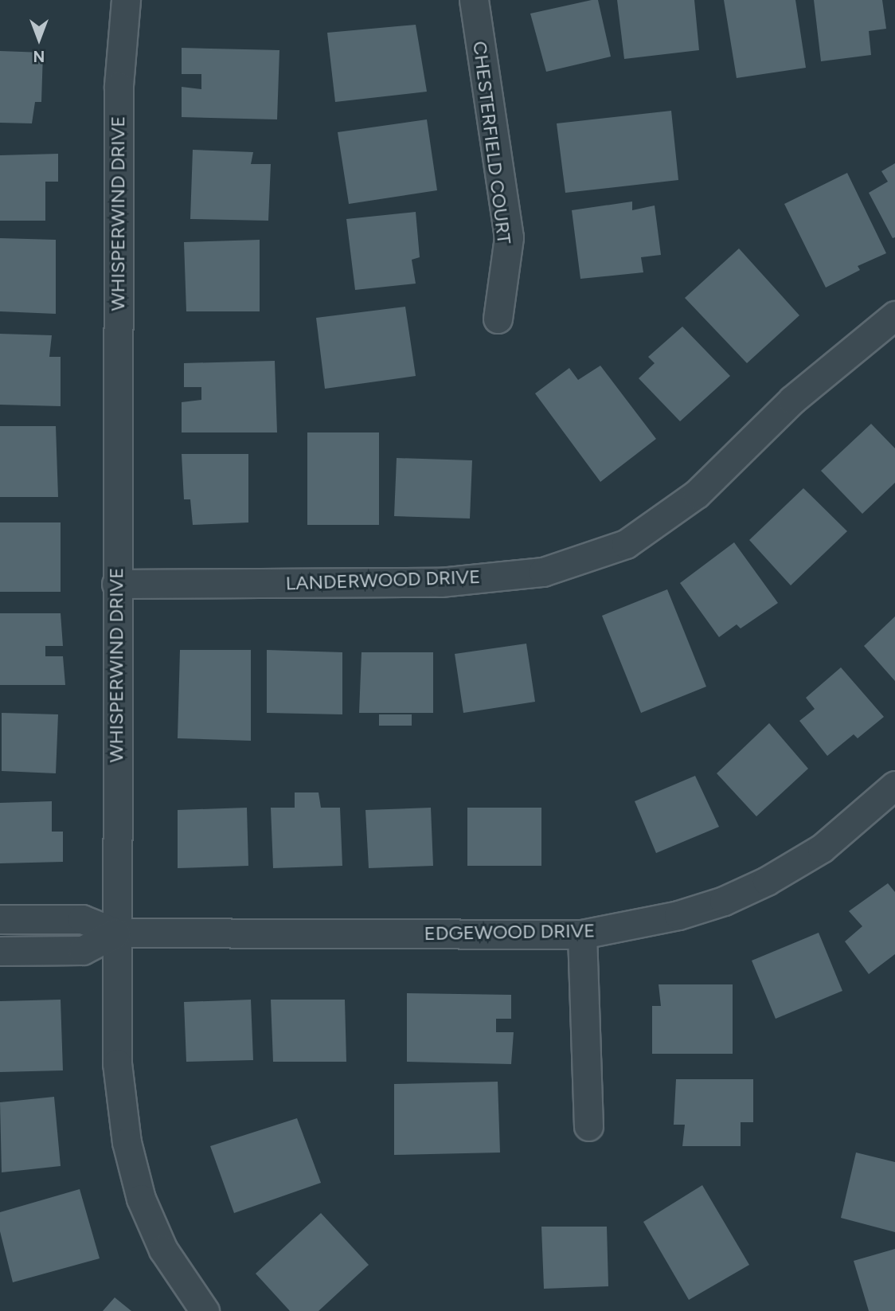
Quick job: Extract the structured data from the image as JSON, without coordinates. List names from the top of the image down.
{
  "streets": {
    "street": [
      "CHESTERFIELD COURT",
      "WHISPERWIND DRIVE",
      "LANDERWOOD DRIVE",
      "EDGEWOOD DRIVE"
    ]
  },
  "crossings": [
    ["WHISPERWIND DRIVE", "LANDERWOOD DRIVE"],
    ["WHISPERWIND DRIVE", "EDGEWOOD DRIVE"]
  ],
  "north": "bottom"
}
